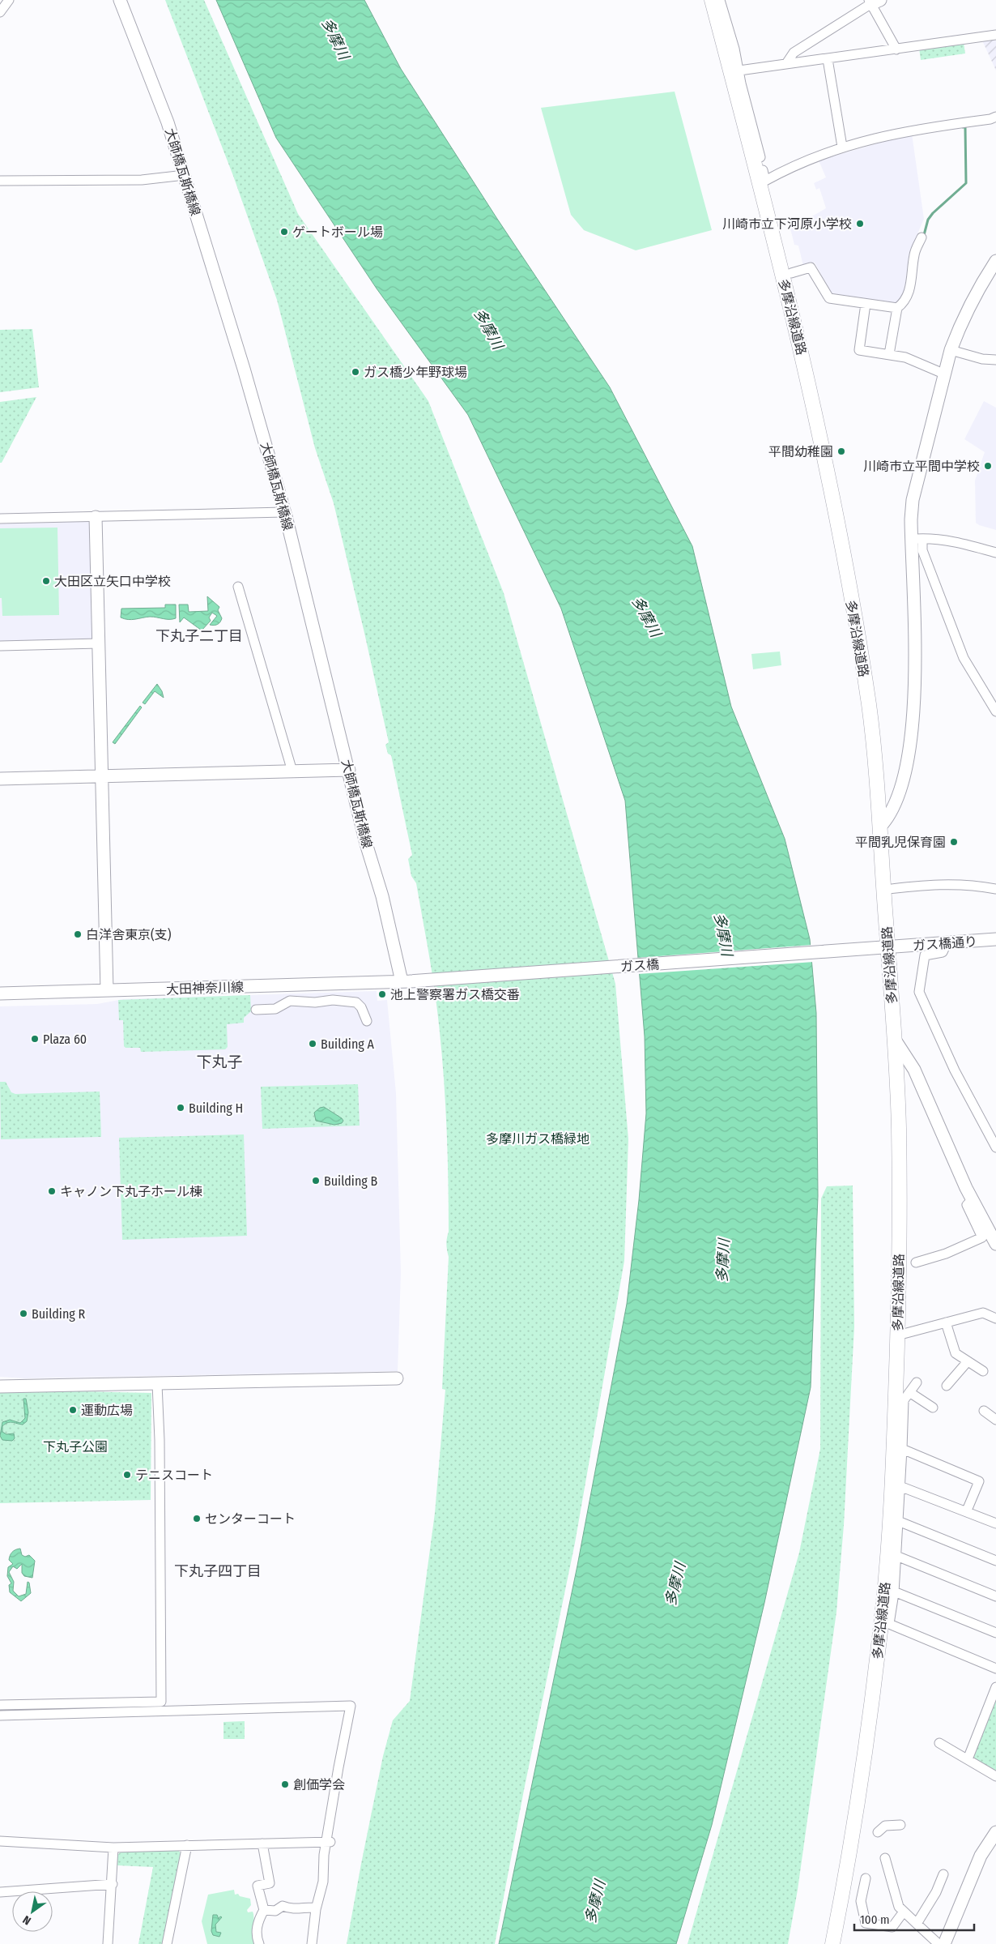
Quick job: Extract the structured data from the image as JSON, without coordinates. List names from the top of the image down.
{
  "streets": {
    "main road": ["多摩沿線道路"],
    "street": [
      "大師橋瓦斯橋線",
      "ガス橋通り",
      "ガス橋",
      "大田神奈川線"
    ]
  },
  "crossings": [
    ["大師橋瓦斯橋線", "ガス橋"],
    ["大師橋瓦斯橋線", "大田神奈川線"],
    ["多摩沿線道路", "ガス橋通り"],
    ["ガス橋通り", "ガス橋"],
    ["ガス橋", "大田神奈川線"]
  ],
  "districts": ["下丸子二丁目", "下丸子", "下丸子四丁目"],
  "water": ["多摩川"],
  "parks": ["多摩川ガス橋緑地", "下丸子公園"],
  "places": [
    "川崎市立下河原小学校",
    "ゲートボール場",
    "ガス橋少年野球場",
    "平間幼稚園",
    "川崎市立平間中学校",
    "大田区立矢口中学校",
    "平間乳児保育園",
    "白洋舎東京(支)",
    "池上警察署ガス橋交番",
    "Plaza 60",
    "Building A",
    "Building H",
    "Building B",
    "キャノン下丸子ホール棟",
    "Building R",
    "運動広場",
    "テニスコート",
    "センターコート",
    "創価学会"
  ],
  "scale_bar": "100 m",
  "north": "bottom left"
}
